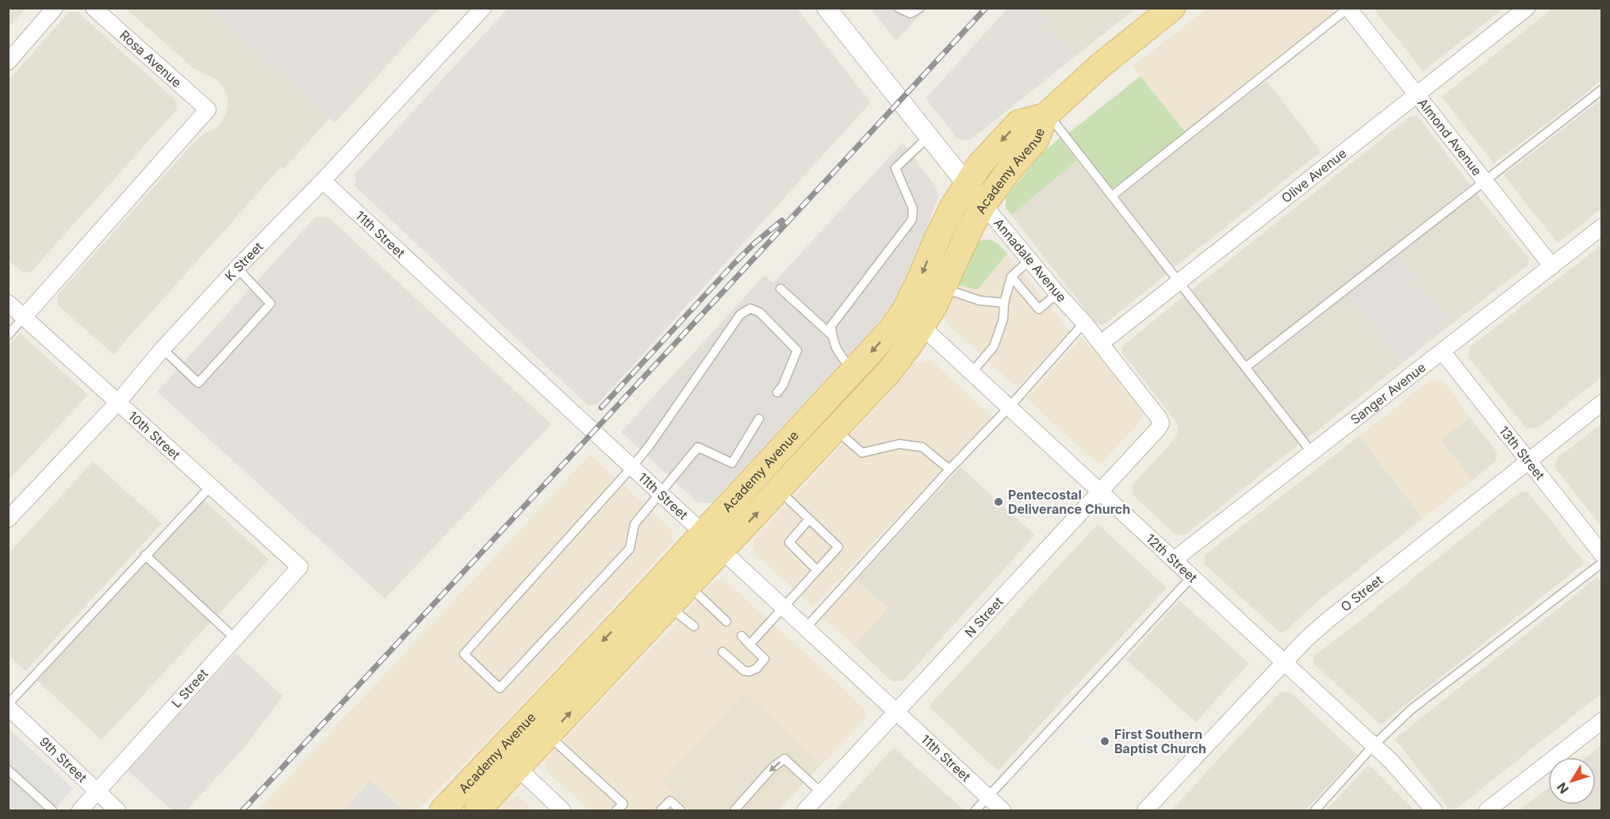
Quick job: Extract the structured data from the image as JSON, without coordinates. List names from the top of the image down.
{
  "streets": {
    "main road": ["Academy Avenue"],
    "street": [
      "Rosa Avenue",
      "Almond Avenue",
      "Olive Avenue",
      "11th Street",
      "Annadale Avenue",
      "K Street",
      "Sanger Avenue",
      "10th Street",
      "13th Street",
      "12th Street",
      "O Street",
      "N Street",
      "L Street",
      "9th Street"
    ]
  },
  "crossings": [
    ["Rosa Avenue", "10th Street"],
    ["Almond Avenue", "Olive Avenue"],
    ["Almond Avenue", "Sanger Avenue"],
    ["Academy Avenue", "11th Street"],
    ["Academy Avenue", "Annadale Avenue"],
    ["Academy Avenue", "12th Street"],
    ["Olive Avenue", "Annadale Avenue"],
    ["11th Street", "K Street"],
    ["11th Street", "N Street"],
    ["Annadale Avenue", "N Street"],
    ["K Street", "10th Street"],
    ["Sanger Avenue", "13th Street"],
    ["Sanger Avenue", "12th Street"],
    ["10th Street", "L Street"],
    ["13th Street", "O Street"],
    ["12th Street", "O Street"],
    ["12th Street", "N Street"],
    ["L Street", "9th Street"]
  ],
  "places": ["Pentecostal Deliverance Church", "First Southern Baptist Church"],
  "north": "bottom left"
}
